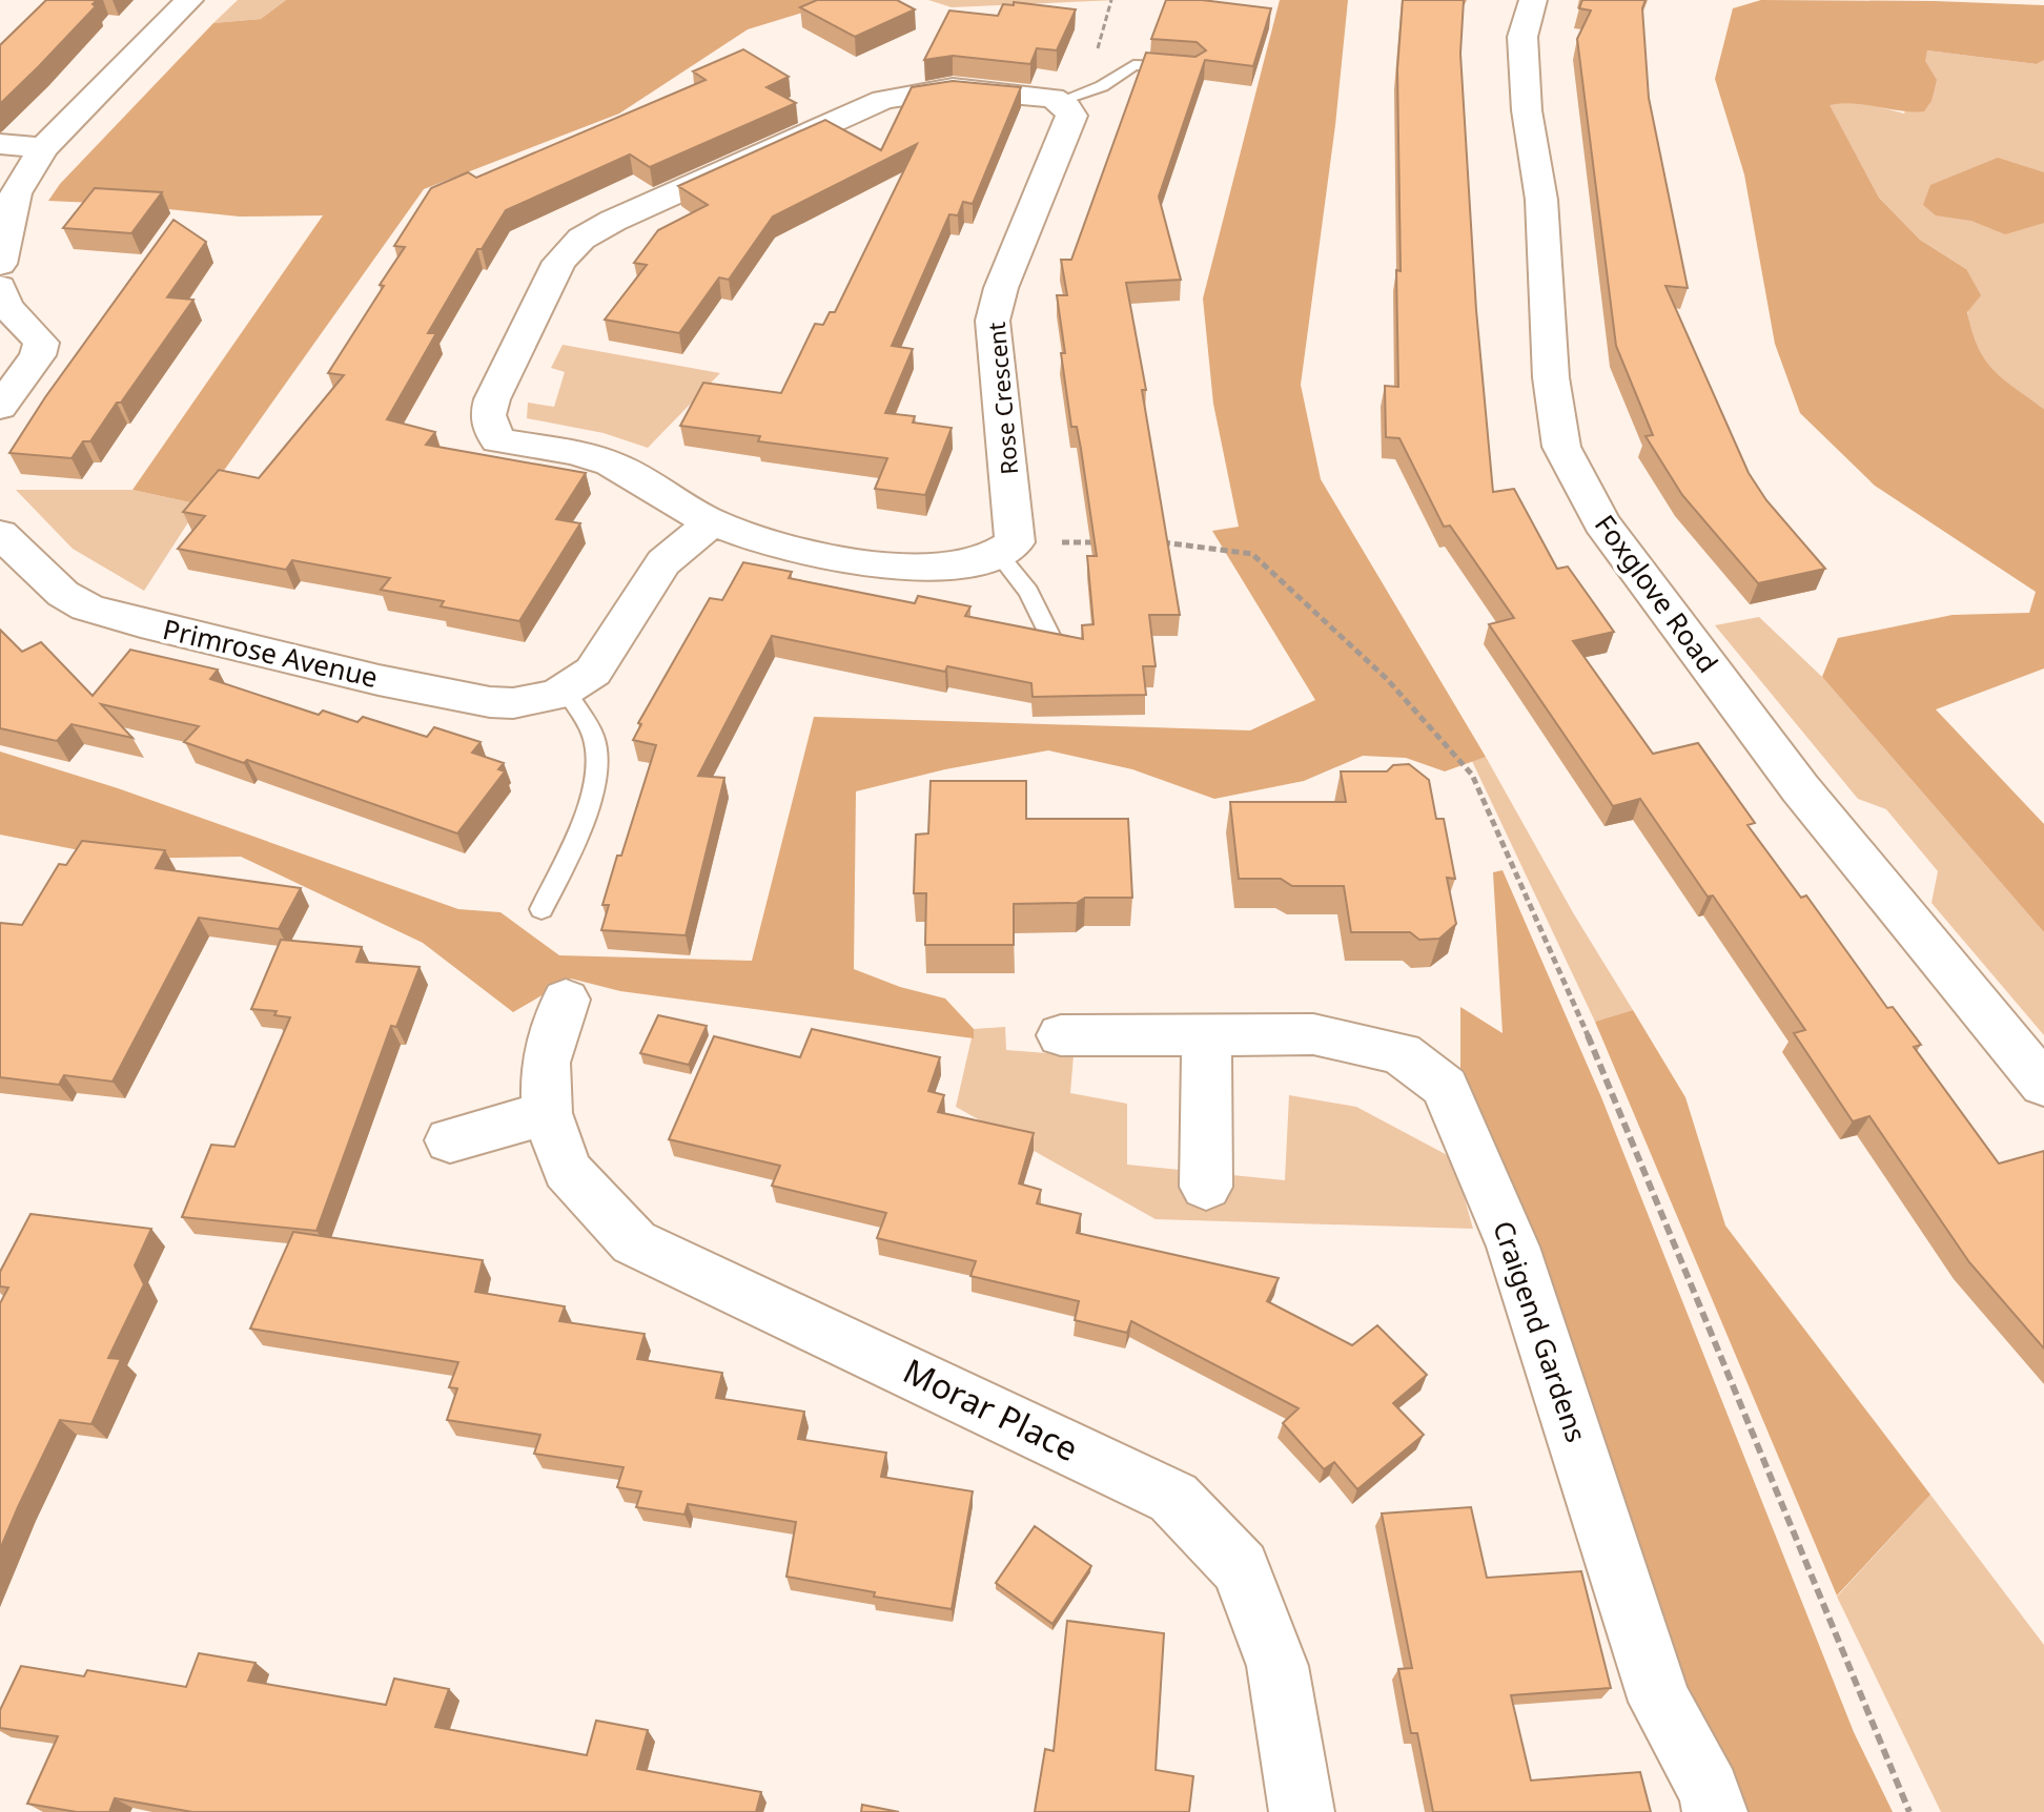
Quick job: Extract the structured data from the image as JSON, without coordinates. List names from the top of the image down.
{
  "streets": {
    "street": [
      "Rose Crescent",
      "Foxglove Road",
      "Primrose Avenue",
      "Craigend Gardens",
      "Morar Place"
    ]
  }
}
